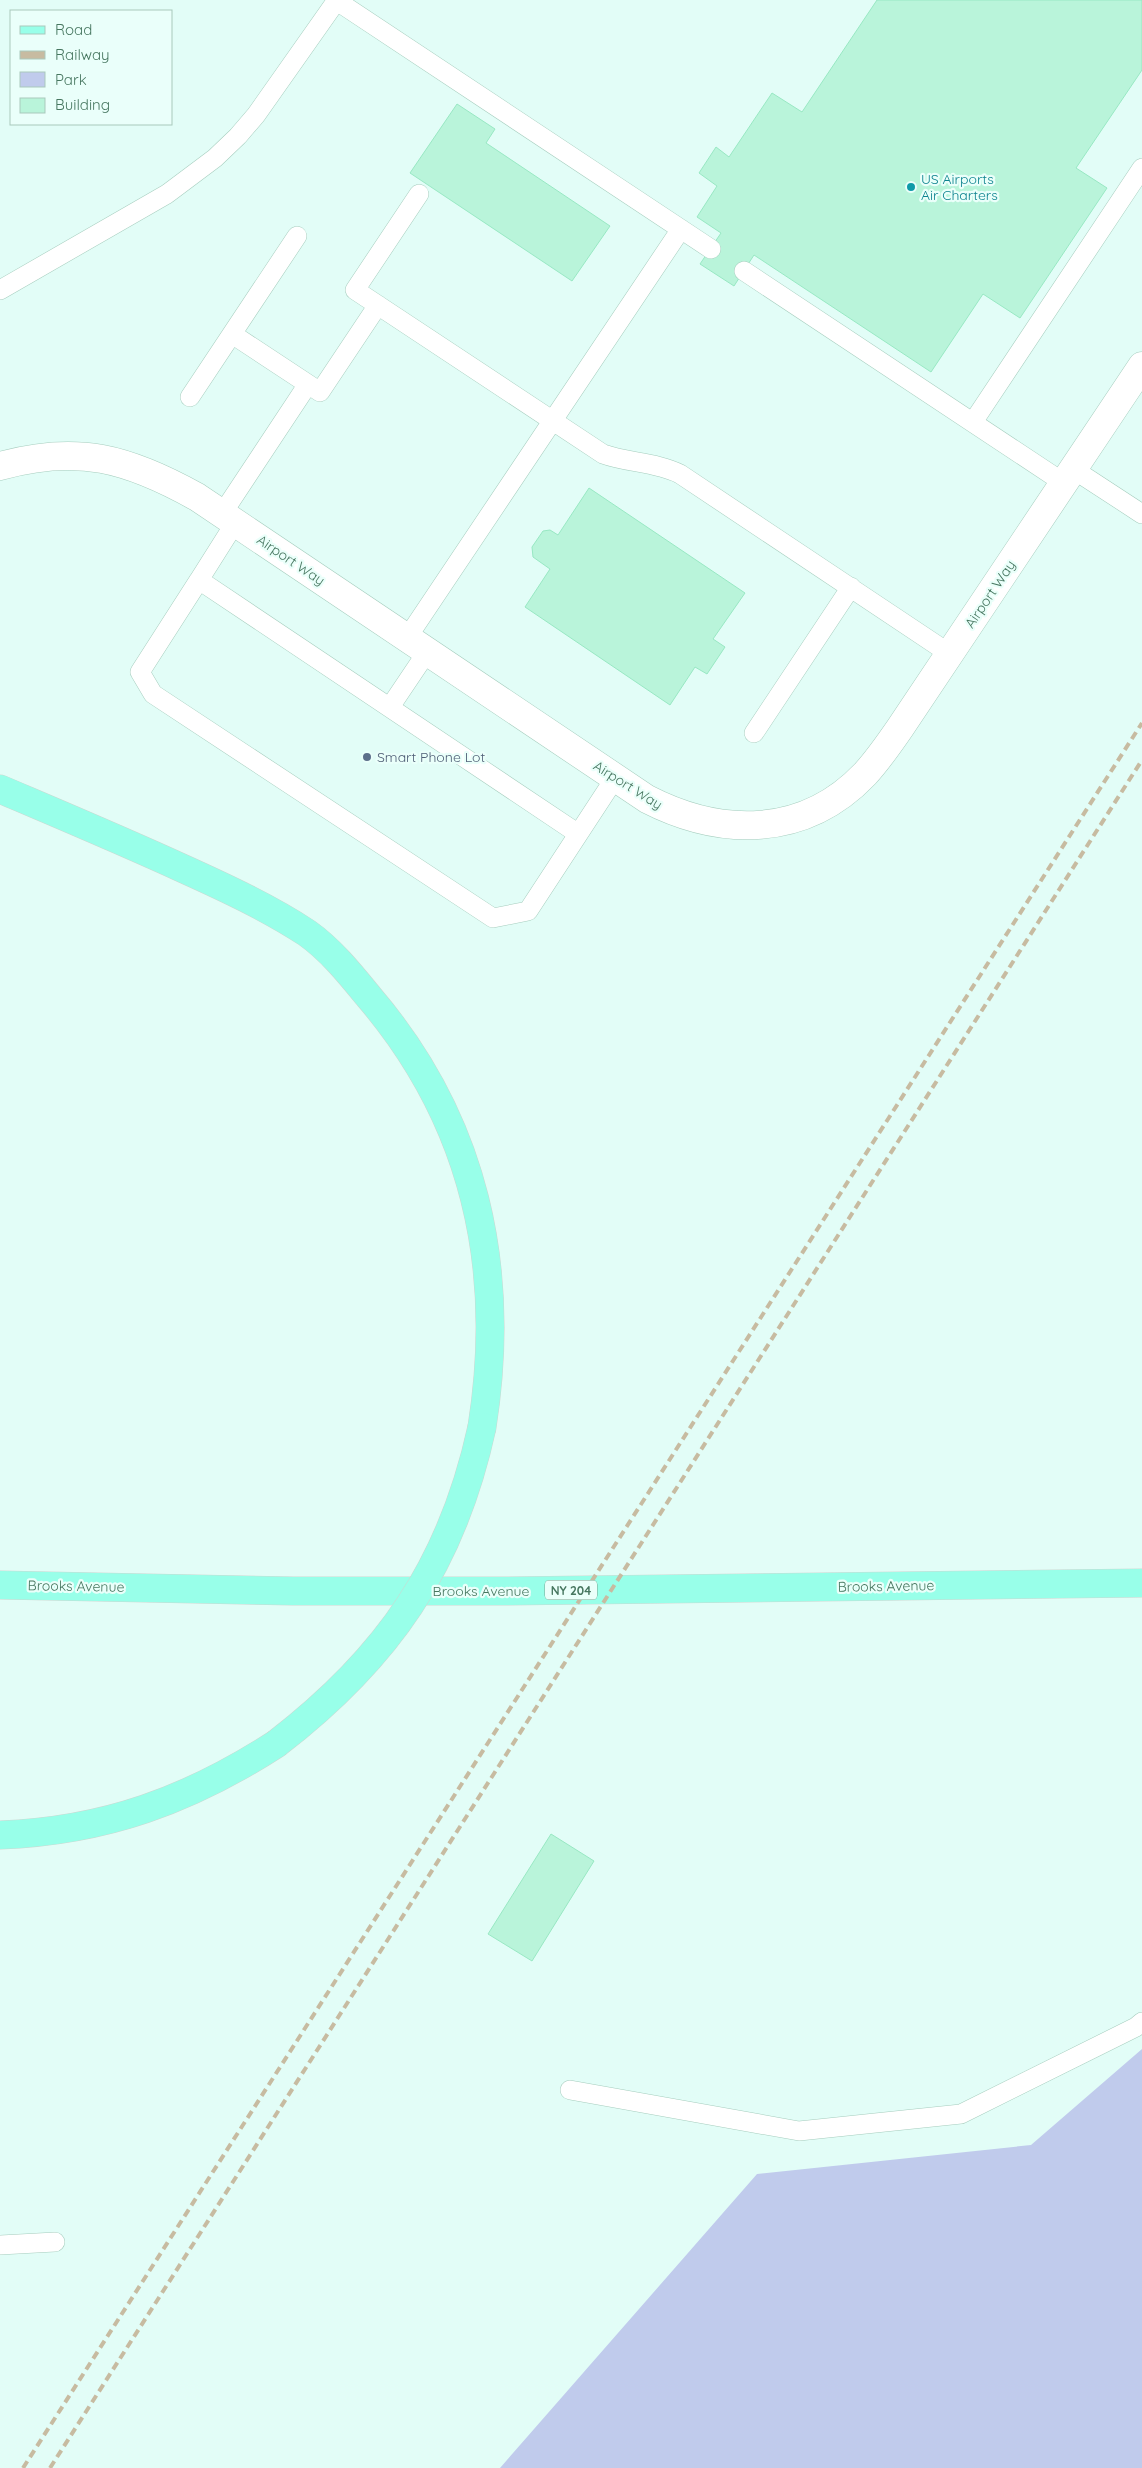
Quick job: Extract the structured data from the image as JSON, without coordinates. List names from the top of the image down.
{
  "streets": {
    "main road": ["Brooks Avenue", "NY 204"],
    "street": ["Airport Way"]
  },
  "places": ["US Airports Air Charters", "Smart Phone Lot"],
  "legend": [
    "Road",
    "Railway",
    "Park",
    "Building"
  ]
}
